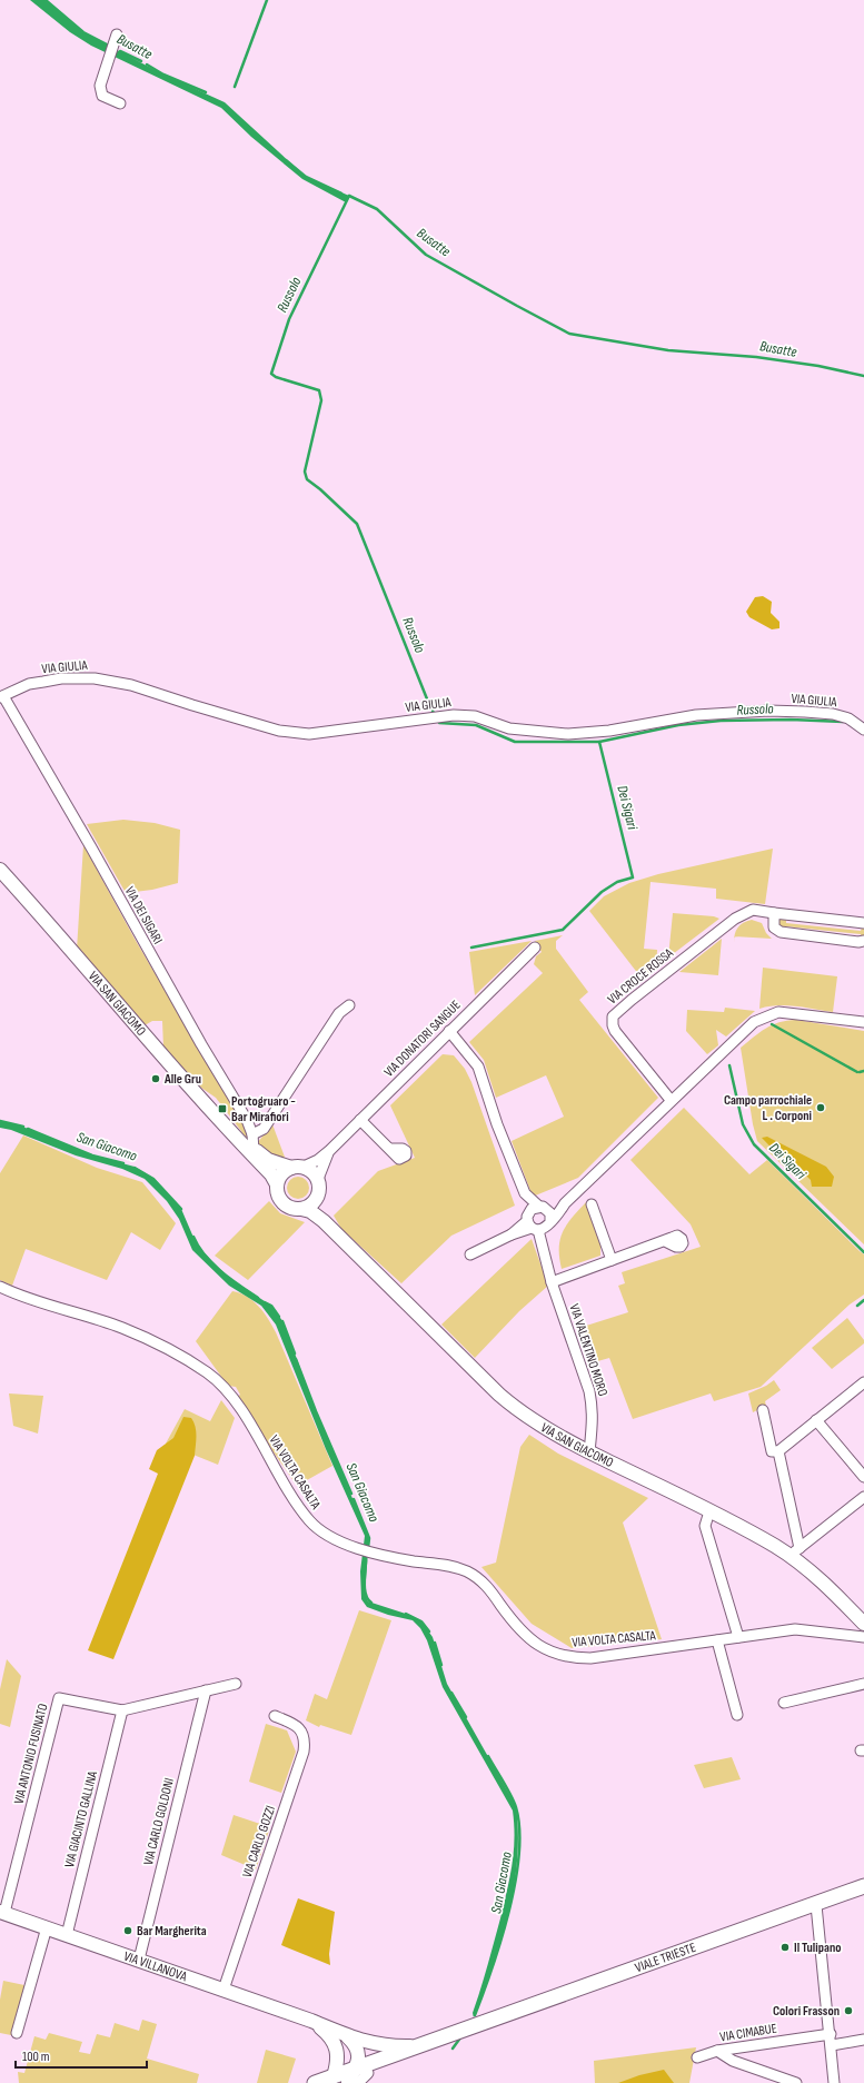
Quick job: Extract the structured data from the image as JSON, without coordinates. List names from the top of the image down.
{
  "streets": {
    "main road": ["VIALE TRIESTE"],
    "street": [
      "VIA GIULIA",
      "VIA DEI SIGARI",
      "VIA CROCE ROSSA",
      "VIA SAN GIACOMO",
      "VIA DONATORI SANGUE",
      "VIA VALENTINO MORO",
      "VIA VOLTA CASALTA",
      "VIA ANTONIO FUSINATO",
      "VIA GIACINTO GALLINA",
      "VIA CARLO GOLDONI",
      "VIA CARLO GOZZI",
      "VIA VILLANOVA",
      "VIA CIMABUE"
    ]
  },
  "crossings": [
    ["VIA GIULIA", "VIA DEI SIGARI"],
    ["VIA DEI SIGARI", "VIA SAN GIACOMO"],
    ["VIA SAN GIACOMO", "VIA DONATORI SANGUE"],
    ["VIA SAN GIACOMO", "VIA VALENTINO MORO"],
    ["VIA DONATORI SANGUE", "VIA VALENTINO MORO"],
    ["VIA ANTONIO FUSINATO", "VIA GIACINTO GALLINA"],
    ["VIA ANTONIO FUSINATO", "VIA CARLO GOLDONI"],
    ["VIA ANTONIO FUSINATO", "VIA VILLANOVA"],
    ["VIA GIACINTO GALLINA", "VIA VILLANOVA"],
    ["VIA CARLO GOLDONI", "VIA VILLANOVA"],
    ["VIA CARLO GOZZI", "VIA VILLANOVA"],
    ["VIALE TRIESTE", "VIA VILLANOVA"]
  ],
  "water": [
    "Busatte",
    "Russolo",
    "Dei Sigari",
    "San Giacomo"
  ],
  "places": {
    "other": [
      "Alle Gru",
      "Campo parrochiale L . Corponi",
      "Bar Margherita",
      "Il Tulipano",
      "Colori Frasson"
    ],
    "transit": ["Portogruaro - Bar Mirafiori"]
  },
  "scale_bar": "100 m"
}
